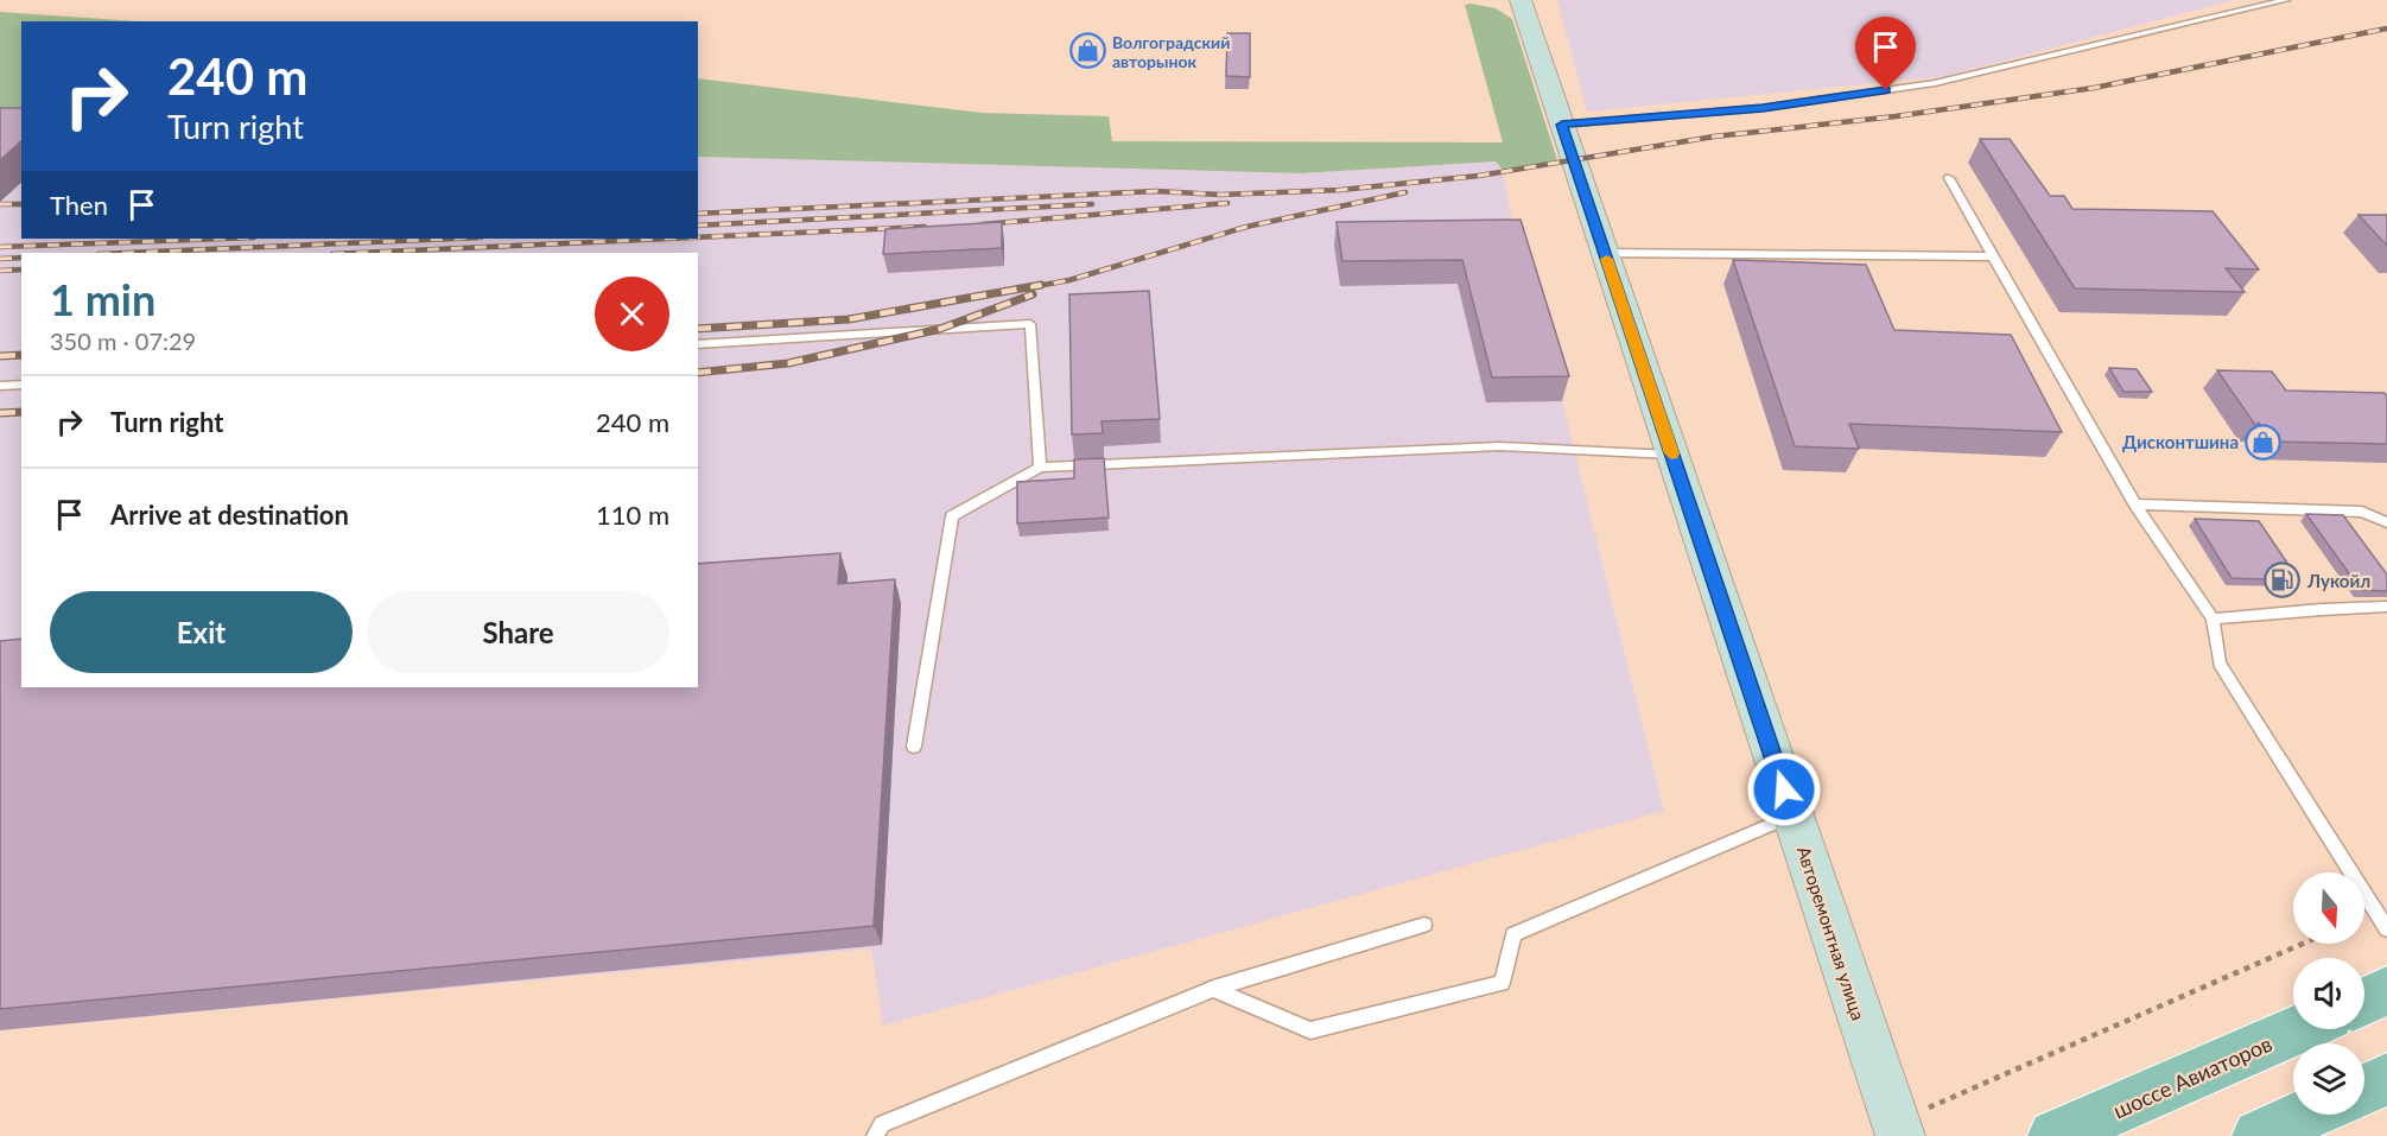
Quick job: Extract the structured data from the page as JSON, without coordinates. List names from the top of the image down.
{
  "streets": {
    "main road": ["Авторемонтная улица", "шоссе Авиаторов"]
  },
  "places": {
    "shop": ["Волгоградский авторынок", "Дисконтшина"],
    "fuel station": ["Лукойл"]
  },
  "north": "bottom",
  "page": {
    "turn": ["240 m", "Turn right"],
    "then": "Then",
    "heading": ["1 min", "350 m · 07:29"],
    "list": [
      {
        "name": "Turn right",
        "value": "240 m"
      },
      {
        "name": "Arrive at destination",
        "value": "110 m"
      }
    ],
    "buttons": ["Exit", "Share"]
  }
}
